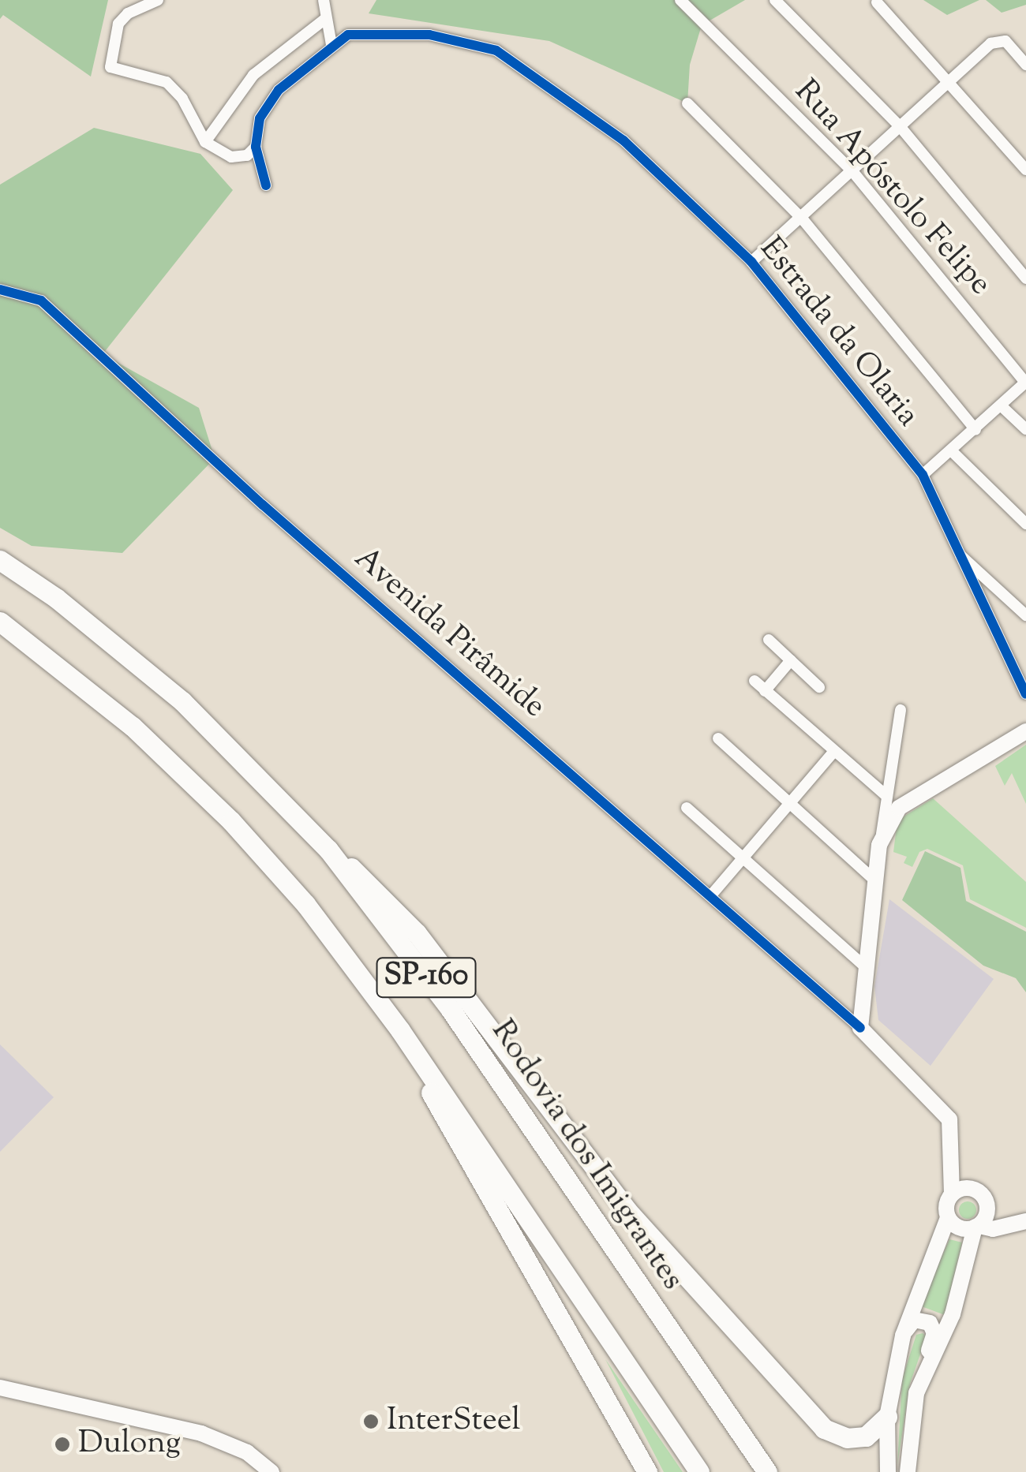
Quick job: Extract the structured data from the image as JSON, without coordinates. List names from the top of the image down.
{
  "streets": {
    "highway": ["SP-160", "Rodovia dos Imigrantes"],
    "street": ["Rua Apóstolo Felipe", "Estrada da Olaria", "Avenida Pirâmide"]
  },
  "places": ["InterSteel", "Dulong"]
}
